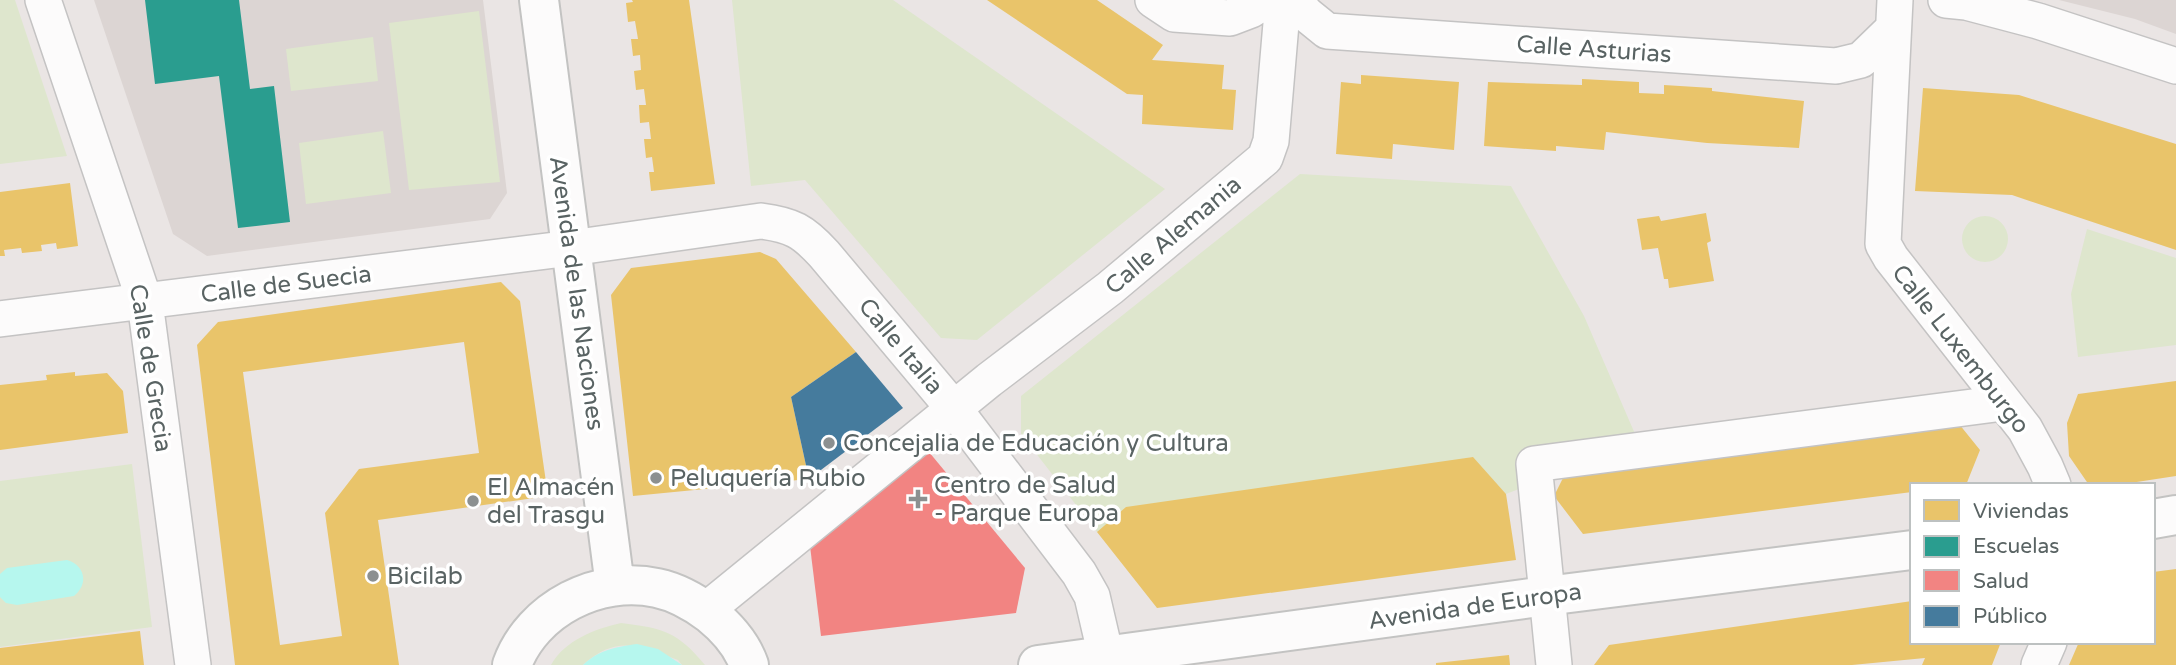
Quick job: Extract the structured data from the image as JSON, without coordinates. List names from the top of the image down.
{
  "streets": {
    "street": [
      "Calle Asturias",
      "Calle Alemania",
      "Calle de Suecia",
      "Avenida de las Naciones",
      "Calle Italia",
      "Calle Luxemburgo",
      "Calle de Grecia",
      "Avenida de Europa"
    ]
  },
  "crossings": [
    ["Calle Asturias", "Calle Luxemburgo"],
    ["Calle Alemania", "Calle Italia"],
    ["Calle de Suecia", "Avenida de las Naciones"],
    ["Calle de Suecia", "Calle Italia"],
    ["Calle de Suecia", "Calle de Grecia"],
    ["Avenida de las Naciones", "Calle Italia"],
    ["Calle Italia", "Avenida de Europa"]
  ],
  "places": {
    "other": [
      "Concejalia de Educación y Cultura",
      "Peluquería Rubio",
      "El Almacén del Trasgu",
      "Bicilab"
    ],
    "health": ["Centro de Salud - Parque Europa"]
  },
  "legend": [
    "Viviendas",
    "Escuelas",
    "Salud",
    "Público"
  ]
}
